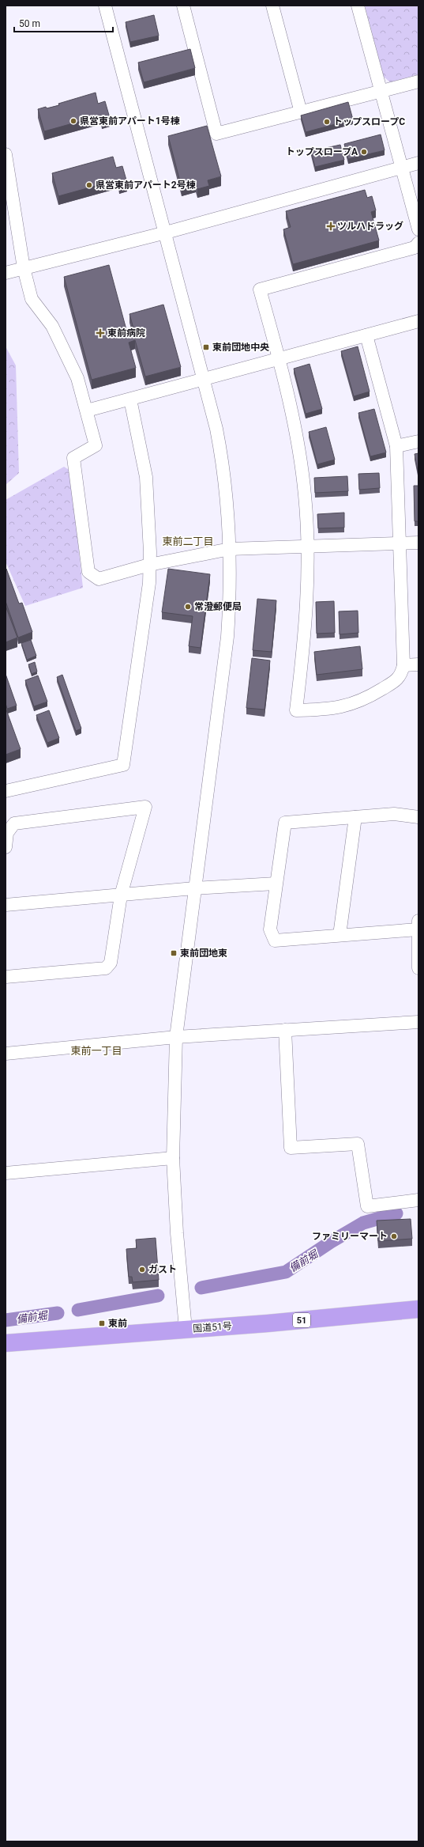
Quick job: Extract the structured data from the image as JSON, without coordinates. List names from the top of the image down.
{
  "streets": {
    "highway": ["51", "国道51号"]
  },
  "districts": ["東前二丁目", "東前一丁目"],
  "water": ["備前堀"],
  "places": {
    "other": [
      "県営東前アパート1号棟",
      "トップスロープC",
      "トップスロープA",
      "県営東前アパート2号棟",
      "常澄郵便局",
      "ファミリーマート",
      "ガスト"
    ],
    "health": ["ツルハドラッグ", "東前病院"],
    "transit": ["東前団地中央", "東前団地東", "東前"]
  },
  "scale_bar": "50 m"
}
